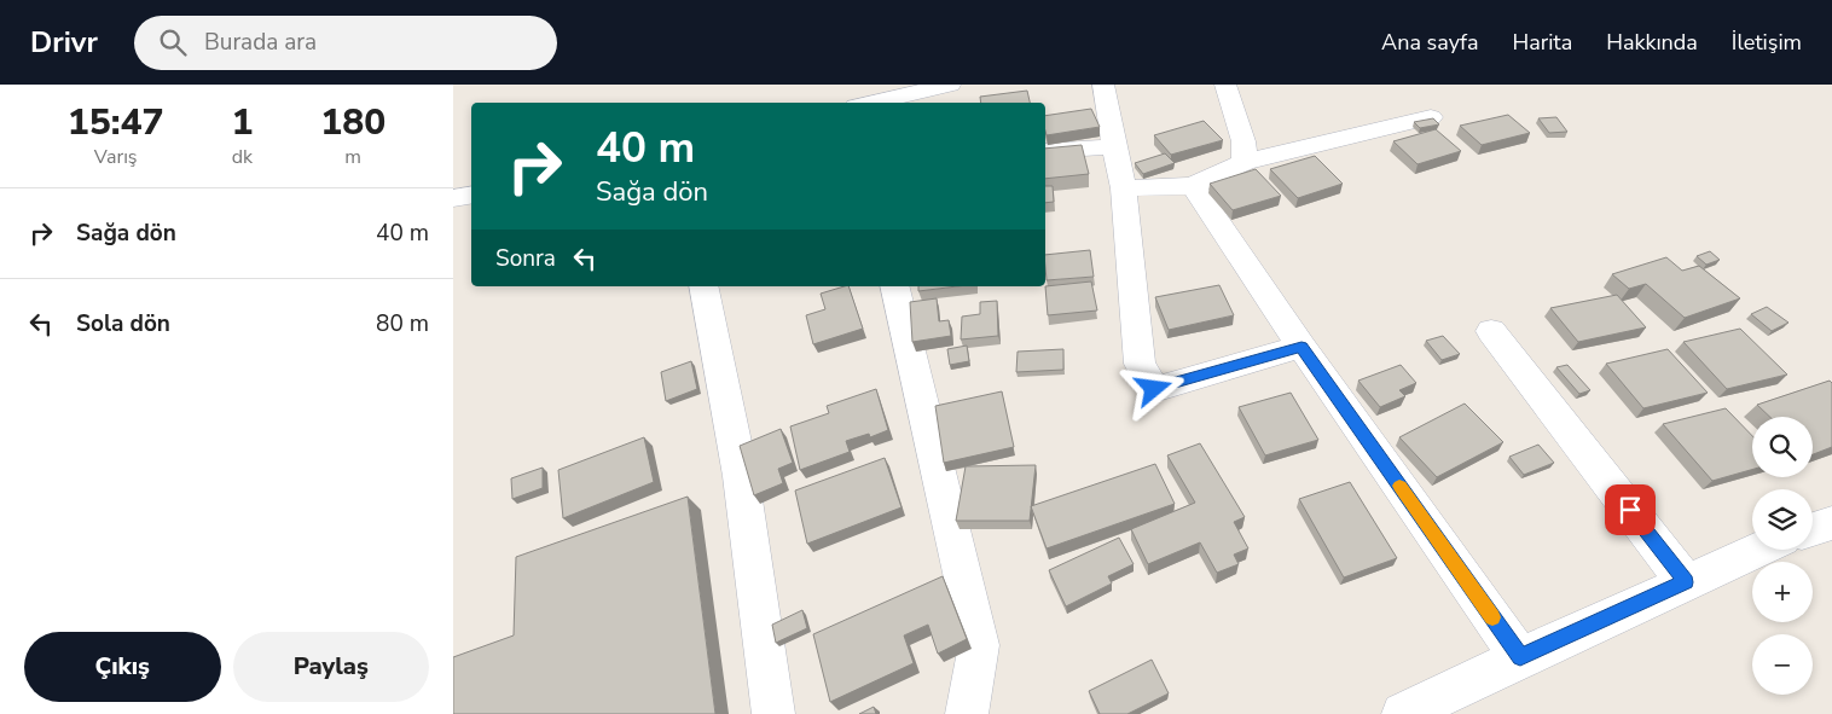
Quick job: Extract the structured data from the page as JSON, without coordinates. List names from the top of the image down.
{
  "page": {
    "header": "Drivr",
    "search": "Burada ara",
    "nav": [
      "Ana sayfa",
      "Harita",
      "Hakkında",
      "İletişim"
    ],
    "eta": [
      "15:47",
      "Varış",
      "1",
      "dk",
      "180",
      "m"
    ],
    "turn": ["40 m", "Sağa dön"],
    "list": [
      {
        "name": "Sağa dön",
        "value": "40 m"
      },
      {
        "name": "Sola dön",
        "value": "80 m"
      }
    ],
    "then": "Sonra",
    "map_buttons": ["+", "−"],
    "buttons": ["Çıkış", "Paylaş"]
  }
}
